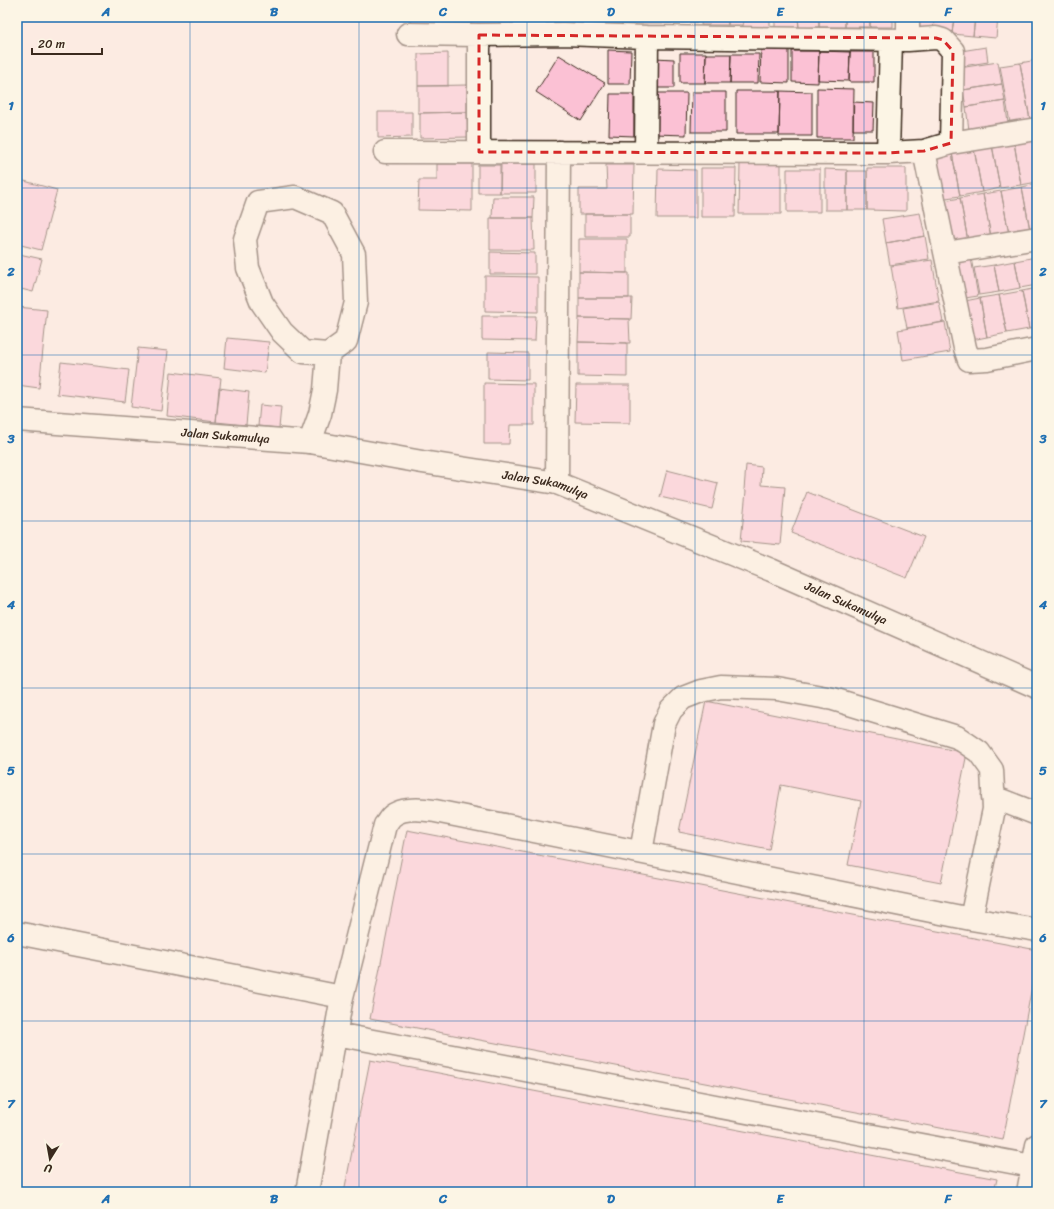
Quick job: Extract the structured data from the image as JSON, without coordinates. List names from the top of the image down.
{
  "streets": {
    "street": ["Jalan Sukamulya"]
  },
  "scale_bar": "20 m",
  "north": "bottom",
  "grid": {
    "columns": [
      "A",
      "B",
      "C",
      "D",
      "E",
      "F"
    ],
    "rows": [
      "1",
      "2",
      "3",
      "4",
      "5",
      "6",
      "7"
    ]
  }
}
